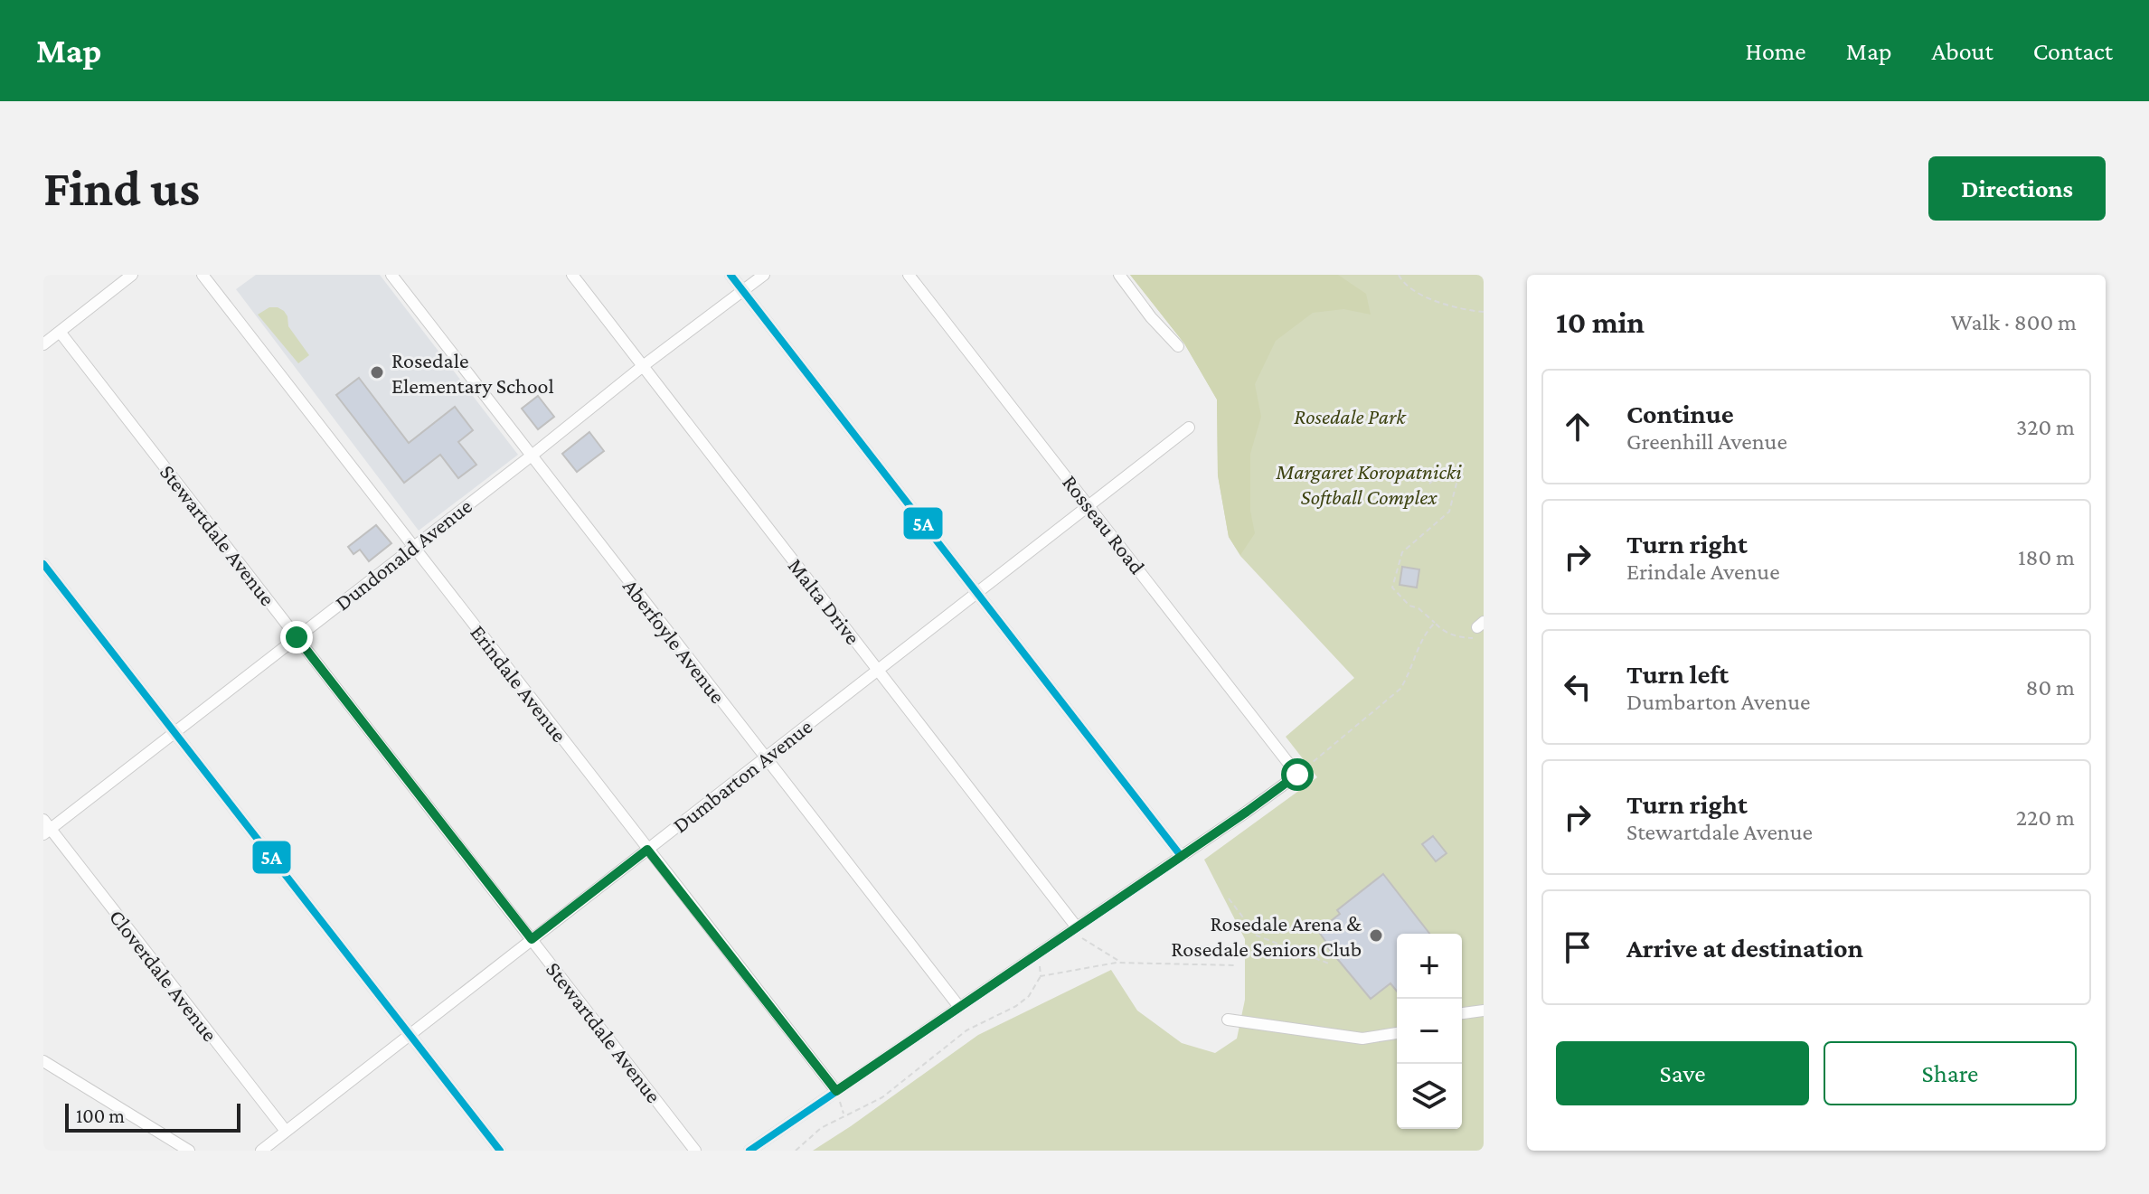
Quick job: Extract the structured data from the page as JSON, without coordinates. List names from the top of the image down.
{
  "streets": {
    "street": [
      "Rosseau Road",
      "Stewartdale Avenue",
      "Dundonald Avenue",
      "Malta Drive",
      "Aberfoyle Avenue",
      "Erindale Avenue",
      "Dumbarton Avenue",
      "Cloverdale Avenue"
    ]
  },
  "crossings": [
    ["Rosseau Road", "Dumbarton Avenue"],
    ["Stewartdale Avenue", "Dundonald Avenue"],
    ["Stewartdale Avenue", "Dumbarton Avenue"],
    ["Dundonald Avenue", "Malta Drive"],
    ["Dundonald Avenue", "Aberfoyle Avenue"],
    ["Dundonald Avenue", "Erindale Avenue"],
    ["Dundonald Avenue", "Cloverdale Avenue"],
    ["Malta Drive", "Dumbarton Avenue"],
    ["Aberfoyle Avenue", "Dumbarton Avenue"],
    ["Erindale Avenue", "Dumbarton Avenue"],
    ["Dumbarton Avenue", "Cloverdale Avenue"]
  ],
  "parks": ["Rosedale Park", "Margaret Koropatnicki Softball Complex"],
  "places": ["Rosedale Elementary School", "Rosedale Arena & Rosedale Seniors Club"],
  "lines": ["transit line 5A"],
  "scale_bar": "100 m",
  "page": {
    "header": "Map",
    "nav": [
      "Home",
      "Map",
      "About",
      "Contact"
    ],
    "buttons": [
      "Directions",
      ["Save", "Share"]
    ],
    "title": "Find us",
    "heading": ["10 min", "Walk · 800 m"],
    "list": [
      ["Continue", "Greenhill Avenue", "320 m"],
      ["Turn right", "Erindale Avenue", "180 m"],
      ["Turn left", "Dumbarton Avenue", "80 m"],
      ["Turn right", "Stewartdale Avenue", "220 m"],
      "Arrive at destination"
    ],
    "map_buttons": ["+", "−"],
    "scale": "100 m"
  }
}
